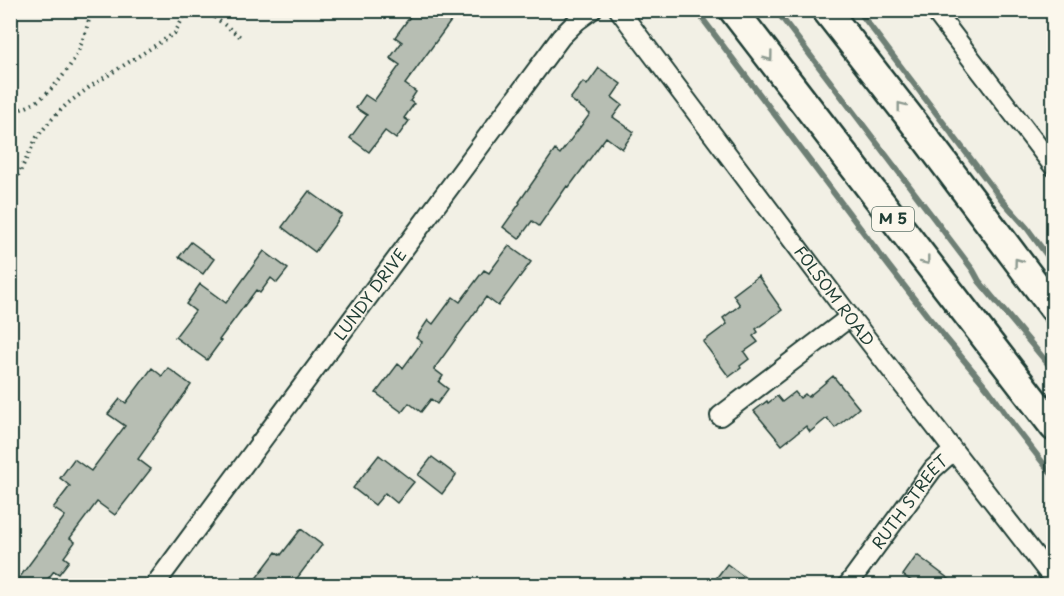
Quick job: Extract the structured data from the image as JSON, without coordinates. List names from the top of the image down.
{
  "streets": {
    "highway": ["M 5"],
    "street": ["LUNDY DRIVE", "FOLSOM ROAD", "RUTH STREET"]
  },
  "crossings": [
    ["FOLSOM ROAD", "RUTH STREET"]
  ]
}
